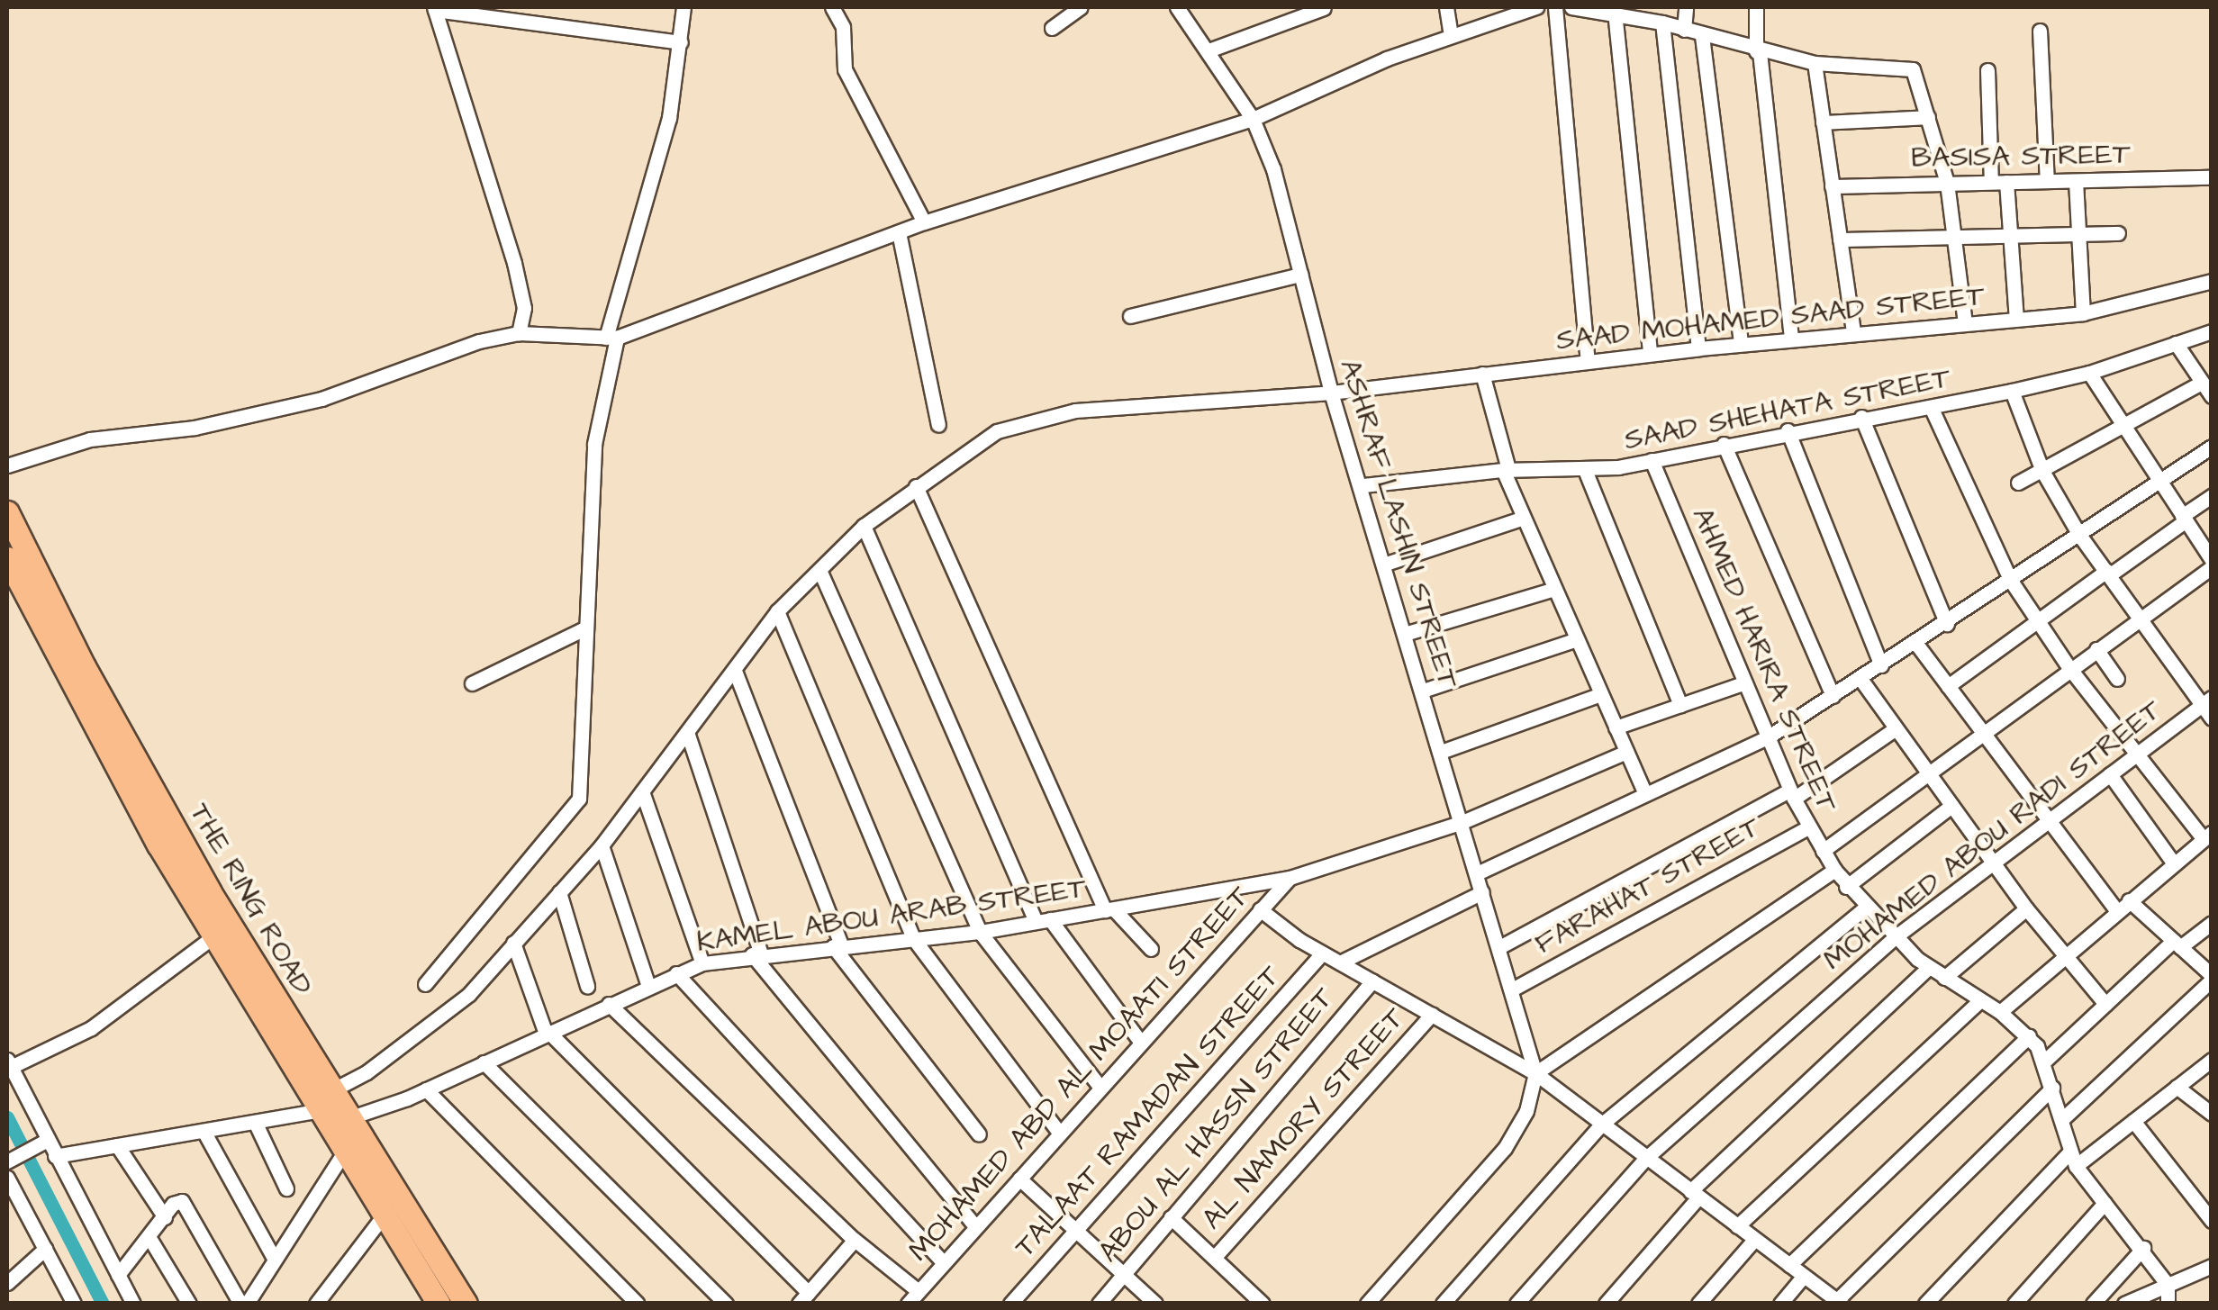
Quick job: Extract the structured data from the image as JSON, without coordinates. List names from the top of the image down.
{
  "streets": {
    "highway": ["THE RING ROAD"],
    "street": [
      "BASISA STREET",
      "SAAD MOHAMED SAAD STREET",
      "SAAD SHEHATA STREET",
      "ASHRAF LASHIN STREET",
      "AHMED HARIRA STREET",
      "MOHAMED ABOU RADI STREET",
      "FARAHAT STREET",
      "KAMEL ABOU ARAB STREET",
      "MOHAMED ABD AL MOAATI STREET",
      "TALAAT RAMADAN STREET",
      "AL NAMORY STREET",
      "ABOU AL HASSN STREET"
    ]
  },
  "crossings": [
    ["SAAD MOHAMED SAAD STREET", "ASHRAF LASHIN STREET"],
    ["SAAD MOHAMED SAAD STREET", "THE RING ROAD"],
    ["SAAD SHEHATA STREET", "ASHRAF LASHIN STREET"],
    ["SAAD SHEHATA STREET", "AHMED HARIRA STREET"],
    ["ASHRAF LASHIN STREET", "FARAHAT STREET"],
    ["ASHRAF LASHIN STREET", "KAMEL ABOU ARAB STREET"],
    ["AHMED HARIRA STREET", "MOHAMED ABOU RADI STREET"],
    ["AHMED HARIRA STREET", "FARAHAT STREET"],
    ["THE RING ROAD", "KAMEL ABOU ARAB STREET"],
    ["KAMEL ABOU ARAB STREET", "MOHAMED ABD AL MOAATI STREET"]
  ]
}
